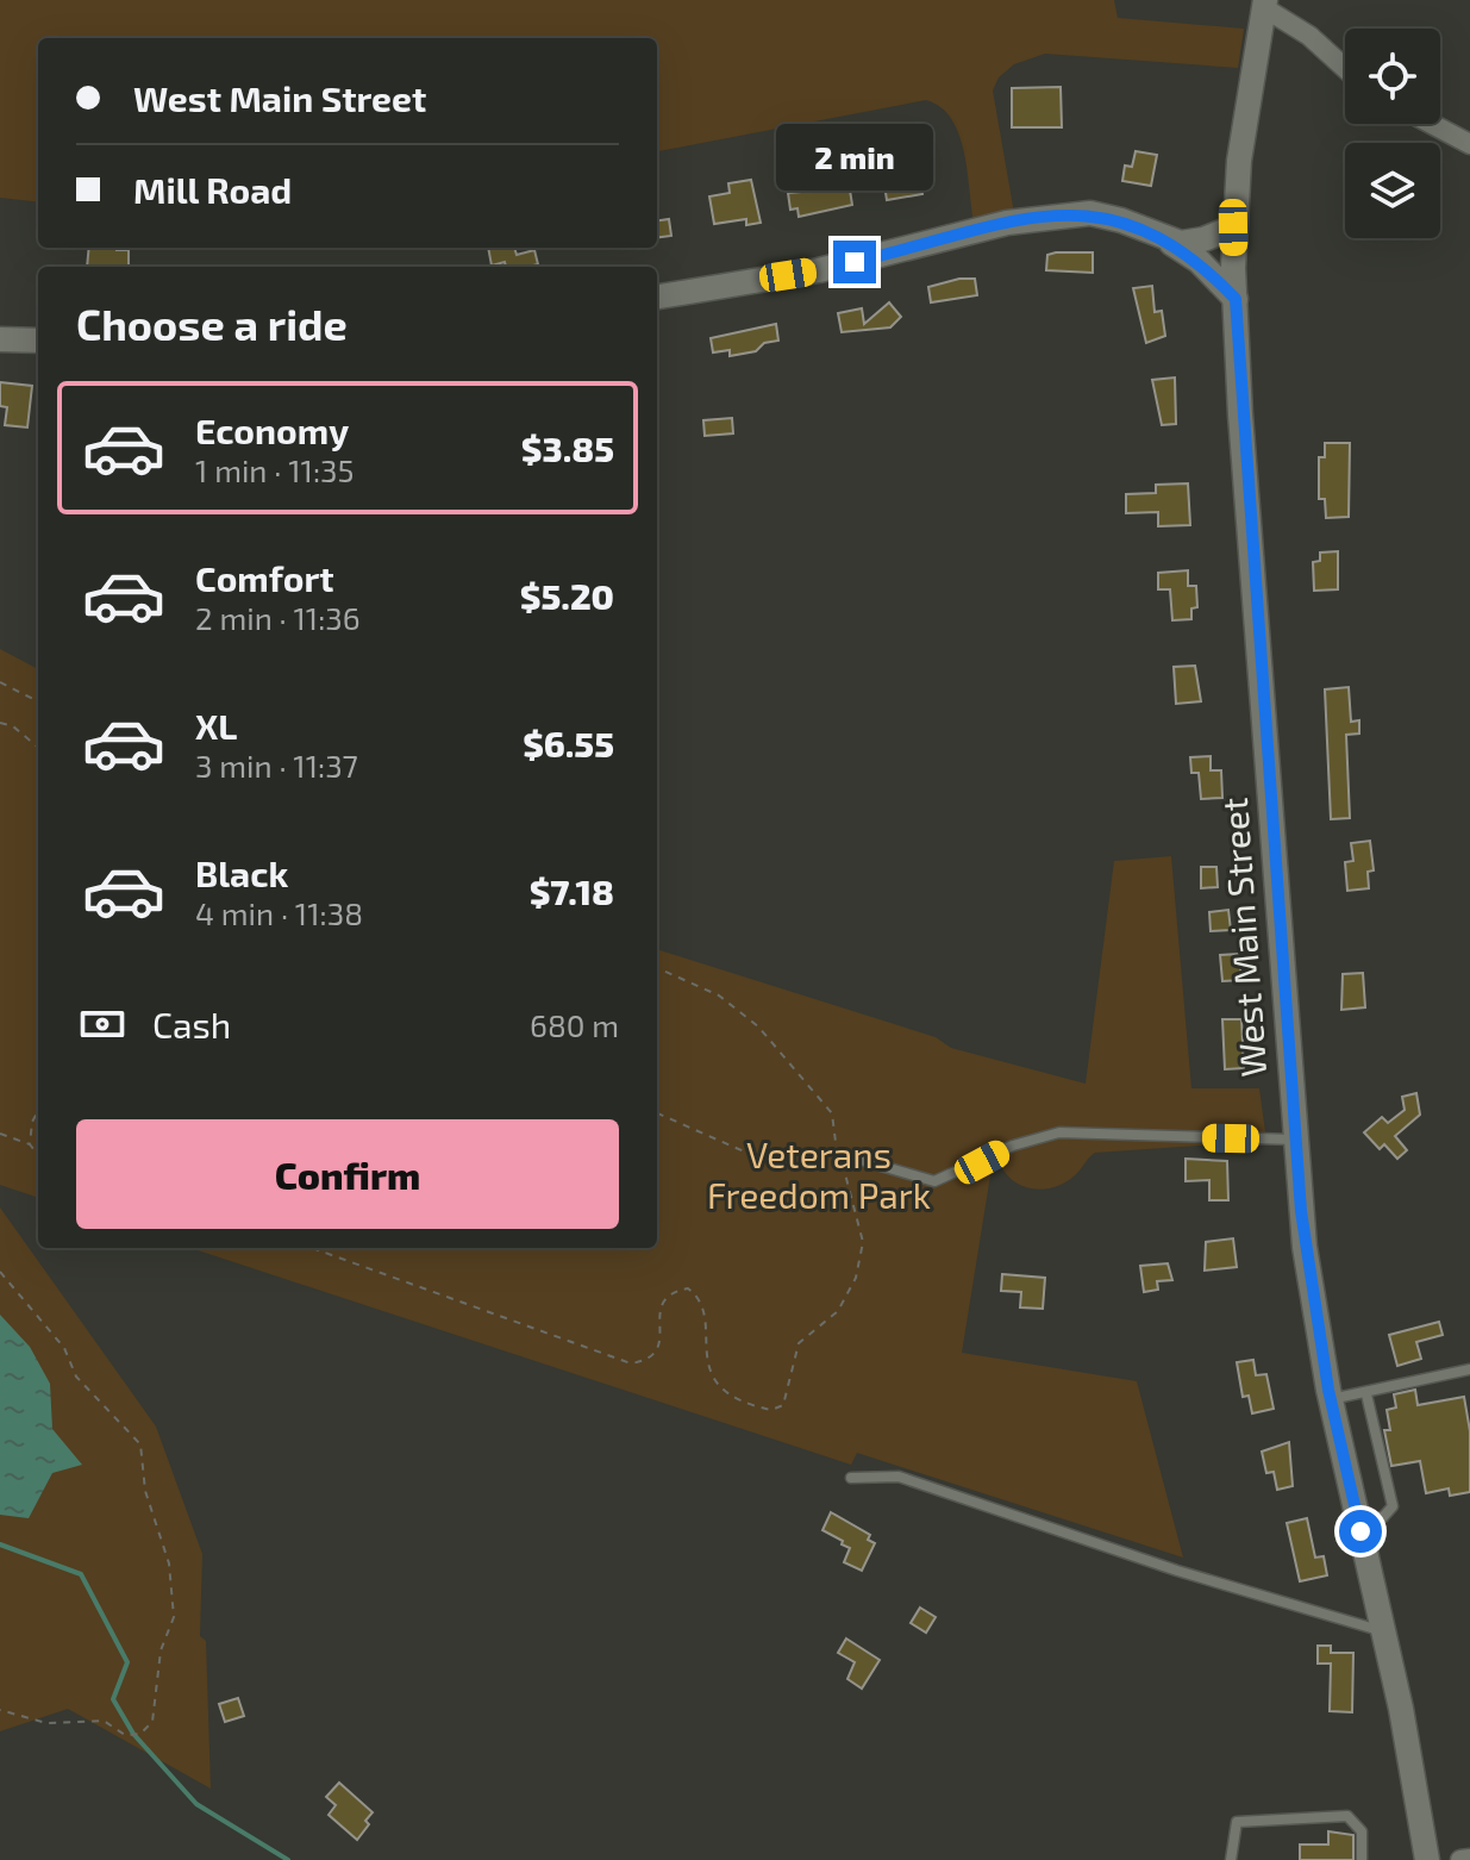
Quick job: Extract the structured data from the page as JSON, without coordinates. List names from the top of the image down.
{
  "streets": {
    "main road": ["West Main Street"]
  },
  "parks": ["Veterans Freedom Park"],
  "page": {
    "banner": ["West Main Street", "Mill Road"],
    "bubble": "2 min",
    "heading": "Choose a ride",
    "list": [
      {
        "name": "Economy",
        "note": "1 min · 11:35",
        "value": "$3.85"
      },
      {
        "name": "Comfort",
        "note": "2 min · 11:36",
        "value": "$5.20"
      },
      {
        "name": "XL",
        "note": "3 min · 11:37",
        "value": "$6.55"
      },
      {
        "name": "Black",
        "note": "4 min · 11:38",
        "value": "$7.18"
      }
    ],
    "pay": ["Cash", "680 m"],
    "buttons": "Confirm"
  }
}
